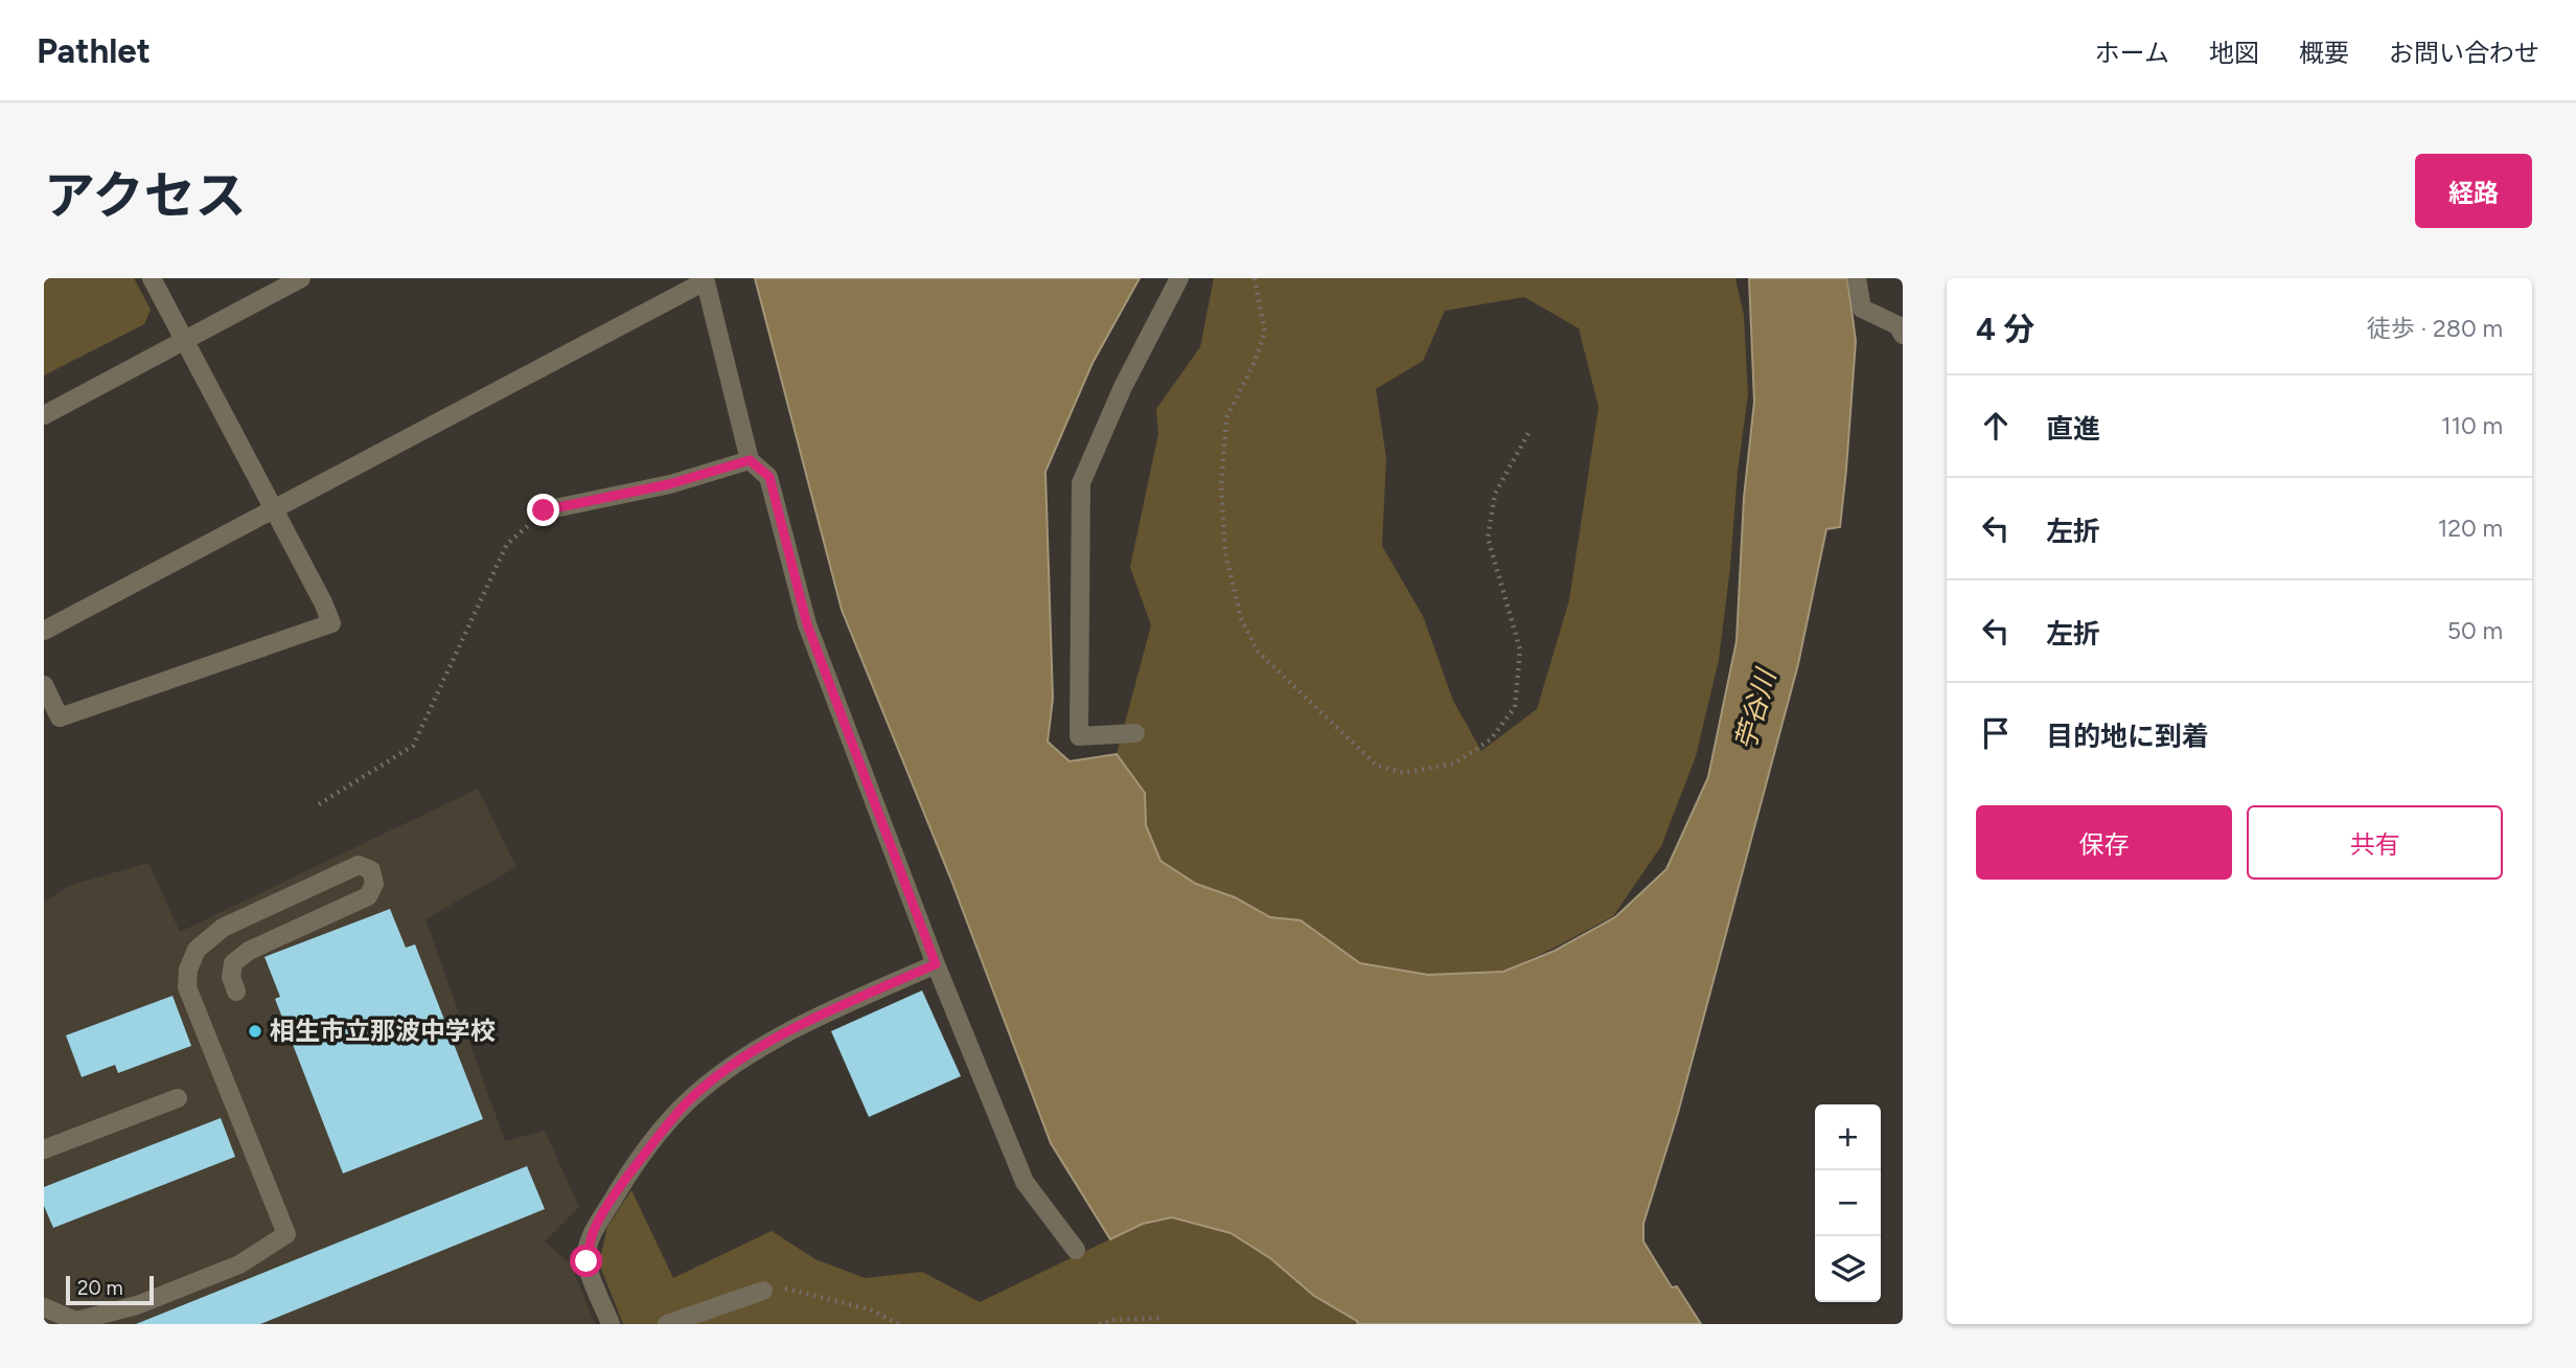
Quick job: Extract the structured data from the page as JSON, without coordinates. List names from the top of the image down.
{
  "water": ["苧谷川"],
  "places": ["相生市立那波中学校"],
  "scale_bar": "20 m",
  "page": {
    "header": "Pathlet",
    "nav": [
      "ホーム",
      "地図",
      "概要",
      "お問い合わせ"
    ],
    "title": "アクセス",
    "buttons": [
      "経路",
      ["保存", "共有"]
    ],
    "heading": ["4 分", "徒歩 · 280 m"],
    "list": [
      ["直進", "110 m"],
      ["左折", "120 m"],
      ["左折", "50 m"],
      "目的地に到着"
    ],
    "map_buttons": ["+", "−"],
    "scale": "20 m"
  }
}
